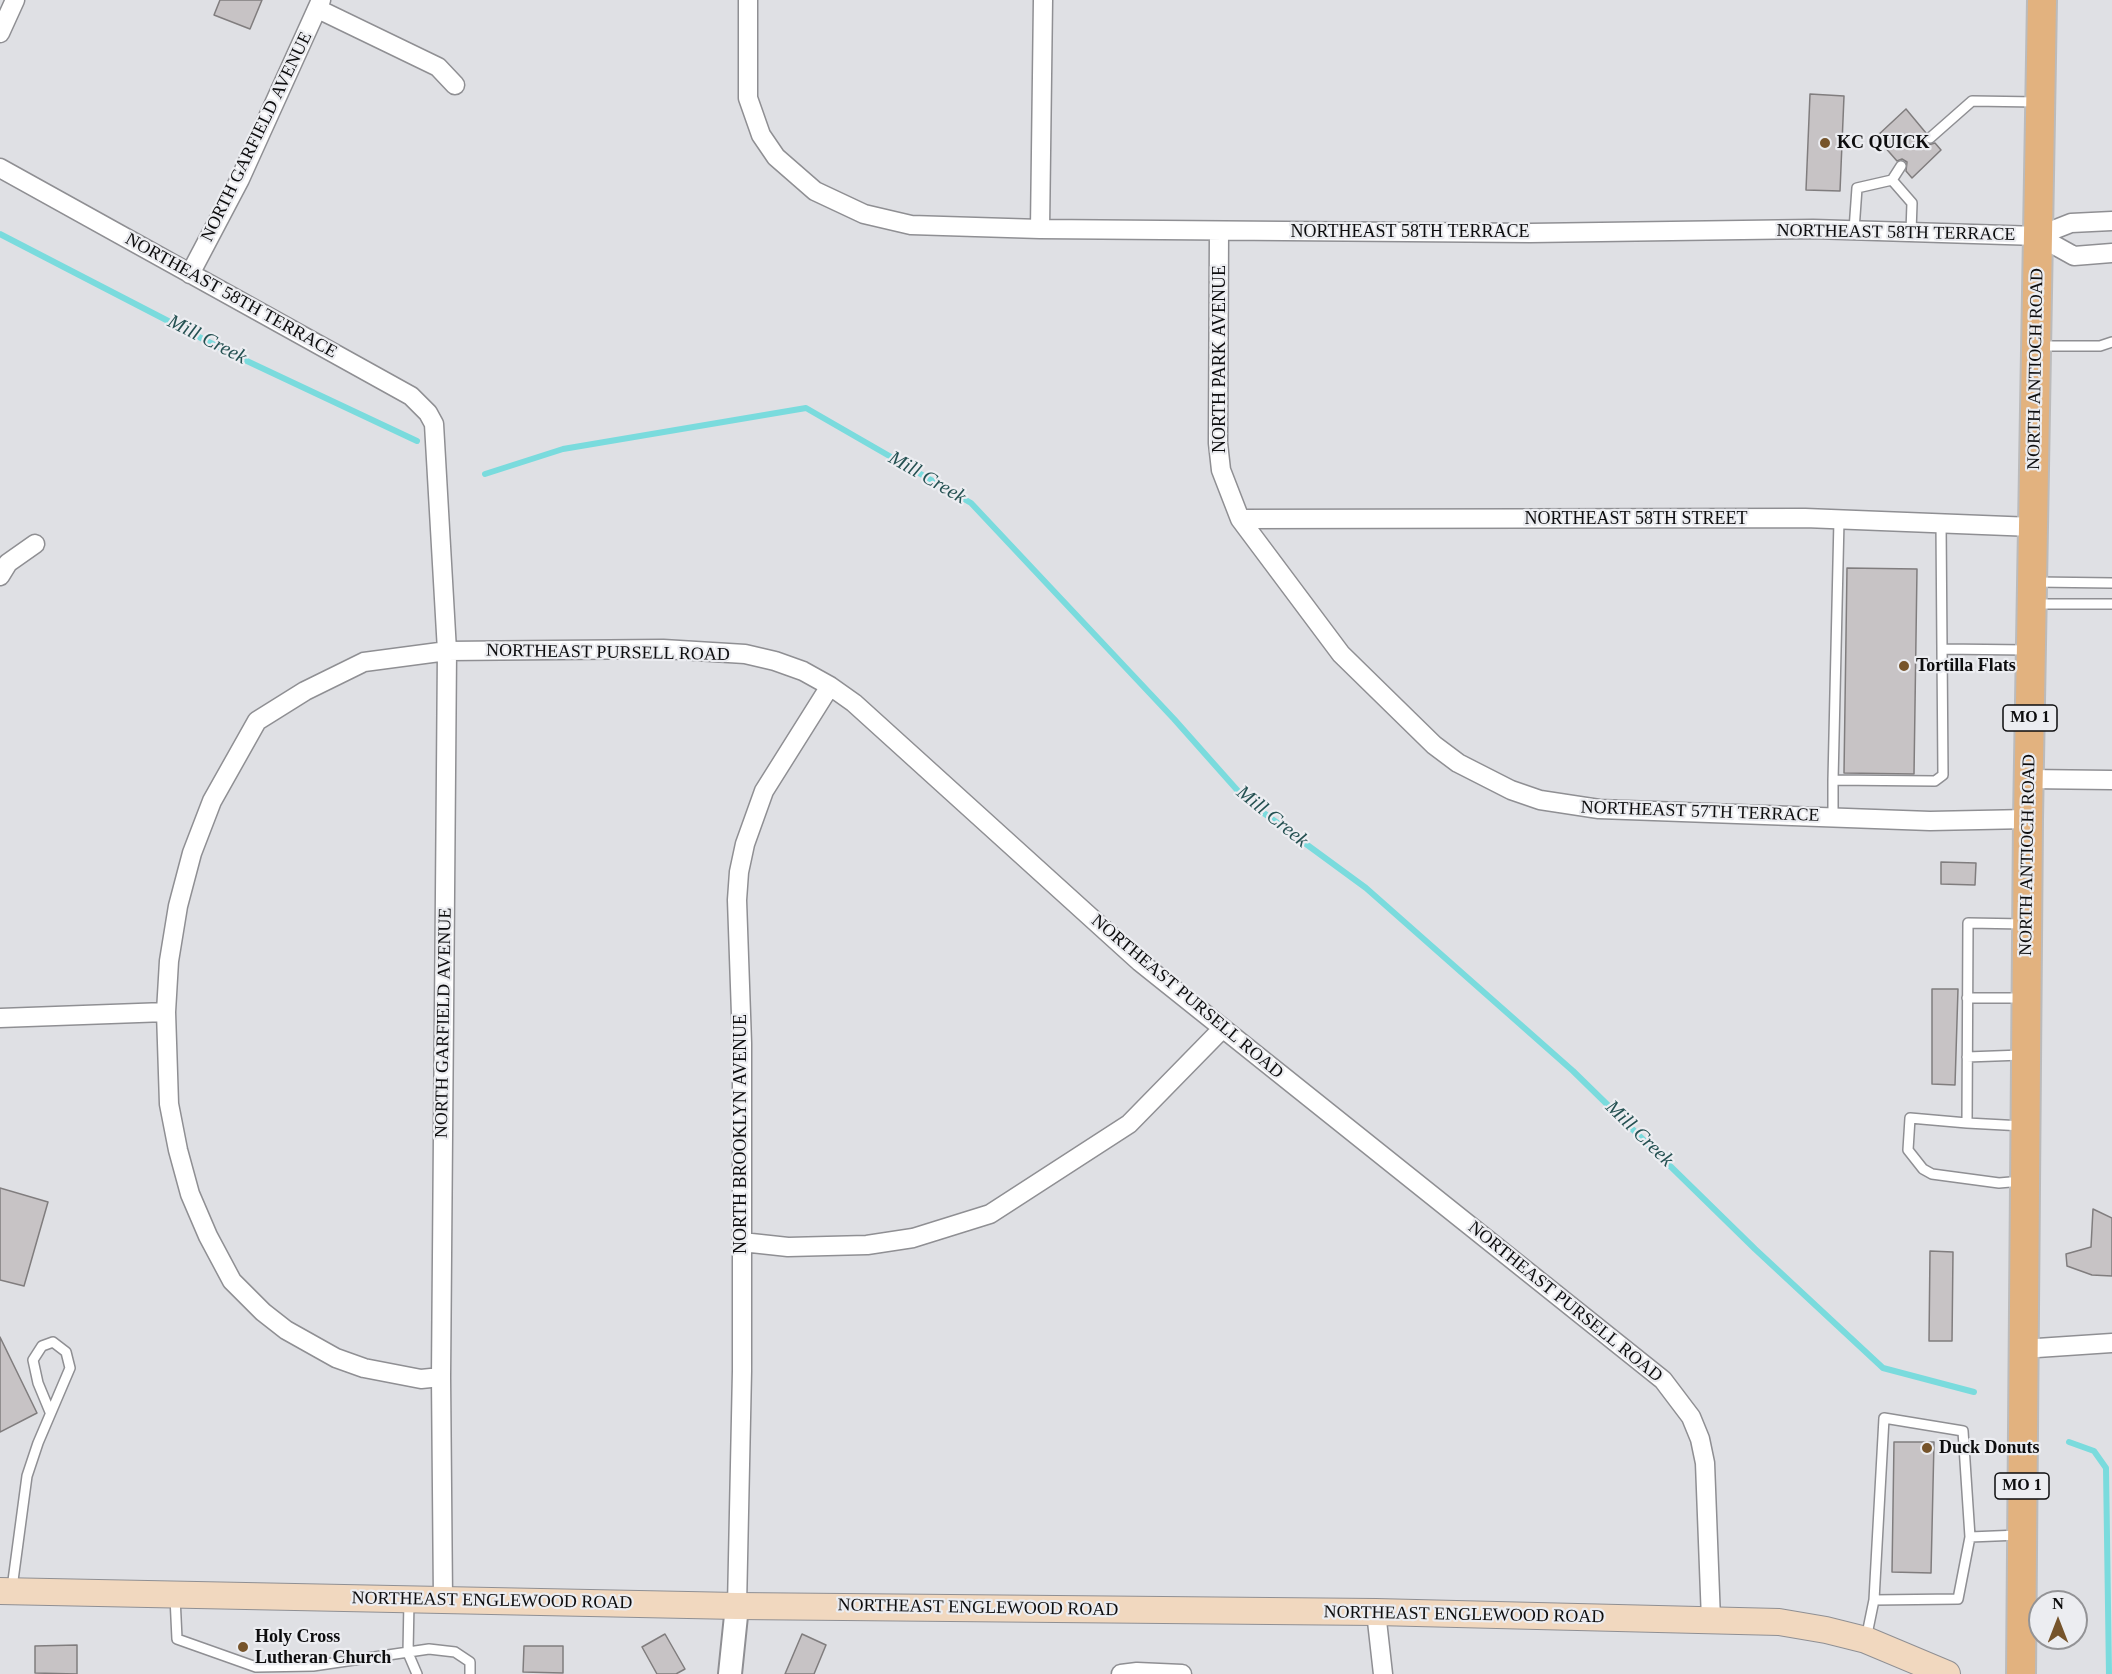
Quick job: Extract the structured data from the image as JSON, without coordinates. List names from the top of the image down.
{
  "streets": {
    "main road": ["NORTH ANTIOCH ROAD", "MO 1", "NORTHEAST ENGLEWOOD ROAD"],
    "street": [
      "NORTH GARFIELD AVENUE",
      "NORTHEAST 58TH TERRACE",
      "NORTH PARK AVENUE",
      "NORTHEAST 58TH STREET",
      "NORTHEAST PURSELL ROAD",
      "NORTHEAST 57TH TERRACE",
      "NORTH BROOKLYN AVENUE"
    ]
  },
  "crossings": [
    ["NORTH GARFIELD AVENUE", "NORTHEAST 58TH TERRACE"],
    ["NORTH GARFIELD AVENUE", "NORTHEAST PURSELL ROAD"],
    ["NORTH GARFIELD AVENUE", "NORTHEAST ENGLEWOOD ROAD"],
    ["NORTHEAST 58TH TERRACE", "NORTH PARK AVENUE"],
    ["NORTHEAST 58TH TERRACE", "NORTH ANTIOCH ROAD"],
    ["NORTH PARK AVENUE", "NORTHEAST 58TH STREET"],
    ["NORTH PARK AVENUE", "NORTHEAST 57TH TERRACE"],
    ["NORTH ANTIOCH ROAD", "NORTHEAST 58TH STREET"],
    ["NORTH ANTIOCH ROAD", "NORTHEAST 57TH TERRACE"],
    ["NORTHEAST 58TH STREET", "NORTHEAST 57TH TERRACE"],
    ["NORTHEAST PURSELL ROAD", "NORTH BROOKLYN AVENUE"],
    ["NORTHEAST PURSELL ROAD", "NORTHEAST ENGLEWOOD ROAD"],
    ["NORTH BROOKLYN AVENUE", "NORTHEAST ENGLEWOOD ROAD"]
  ],
  "water": ["Mill Creek"],
  "places": [
    "KC QUICK",
    "Tortilla Flats",
    "Duck Donuts",
    "Holy Cross Lutheran Church"
  ],
  "north": "top"
}
